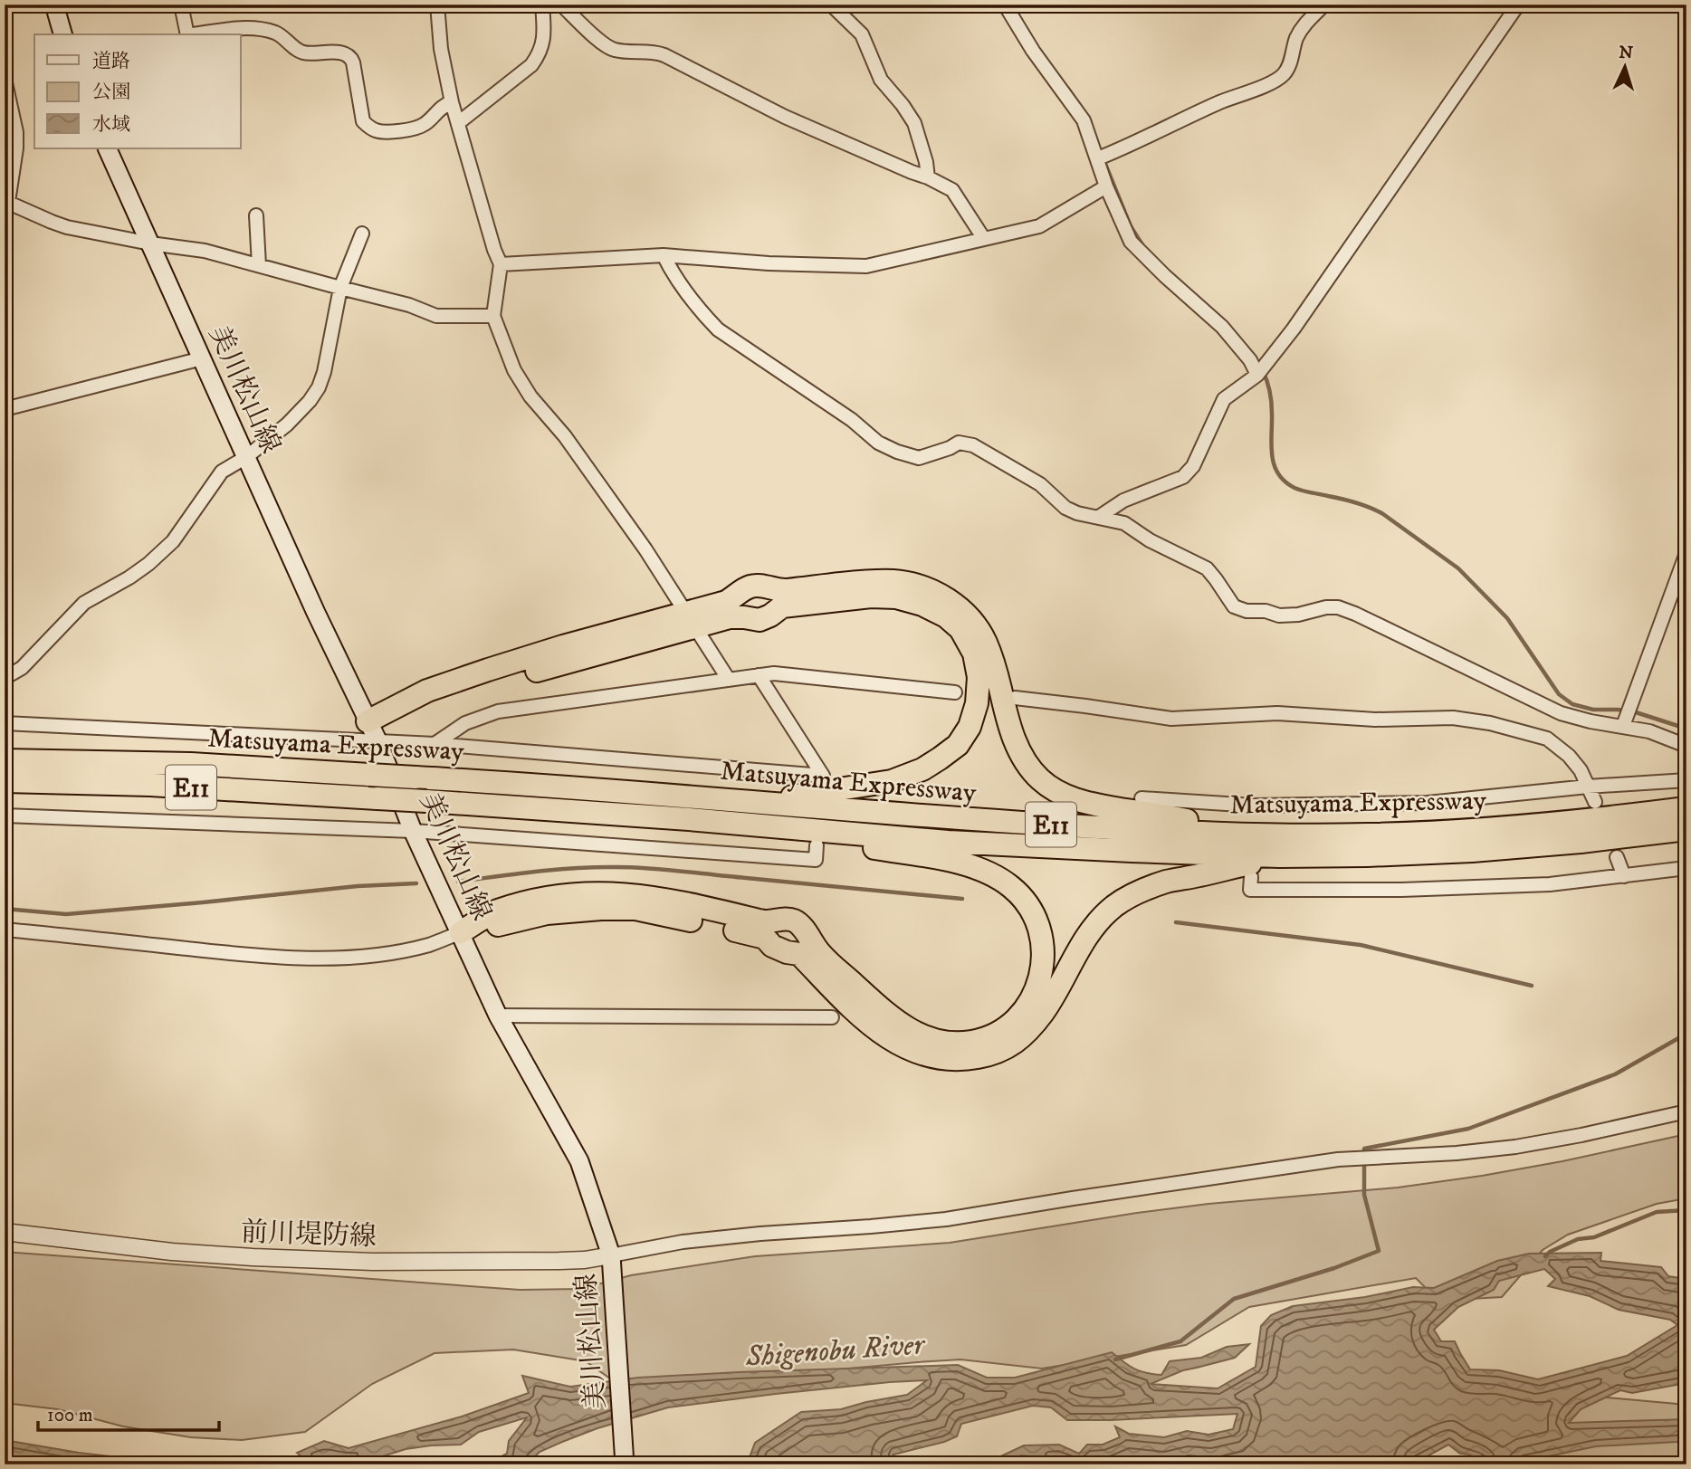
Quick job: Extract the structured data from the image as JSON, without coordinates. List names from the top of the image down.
{
  "streets": {
    "highway": ["Matsuyama Expressway", "E11"],
    "main road": ["美川松山線"],
    "street": ["前川堤防線"]
  },
  "crossings": [
    ["美川松山線", "前川堤防線"]
  ],
  "water": ["Shigenobu River"],
  "legend": ["道路", "公園", "水域"],
  "scale_bar": "100 m",
  "north": "top"
}
